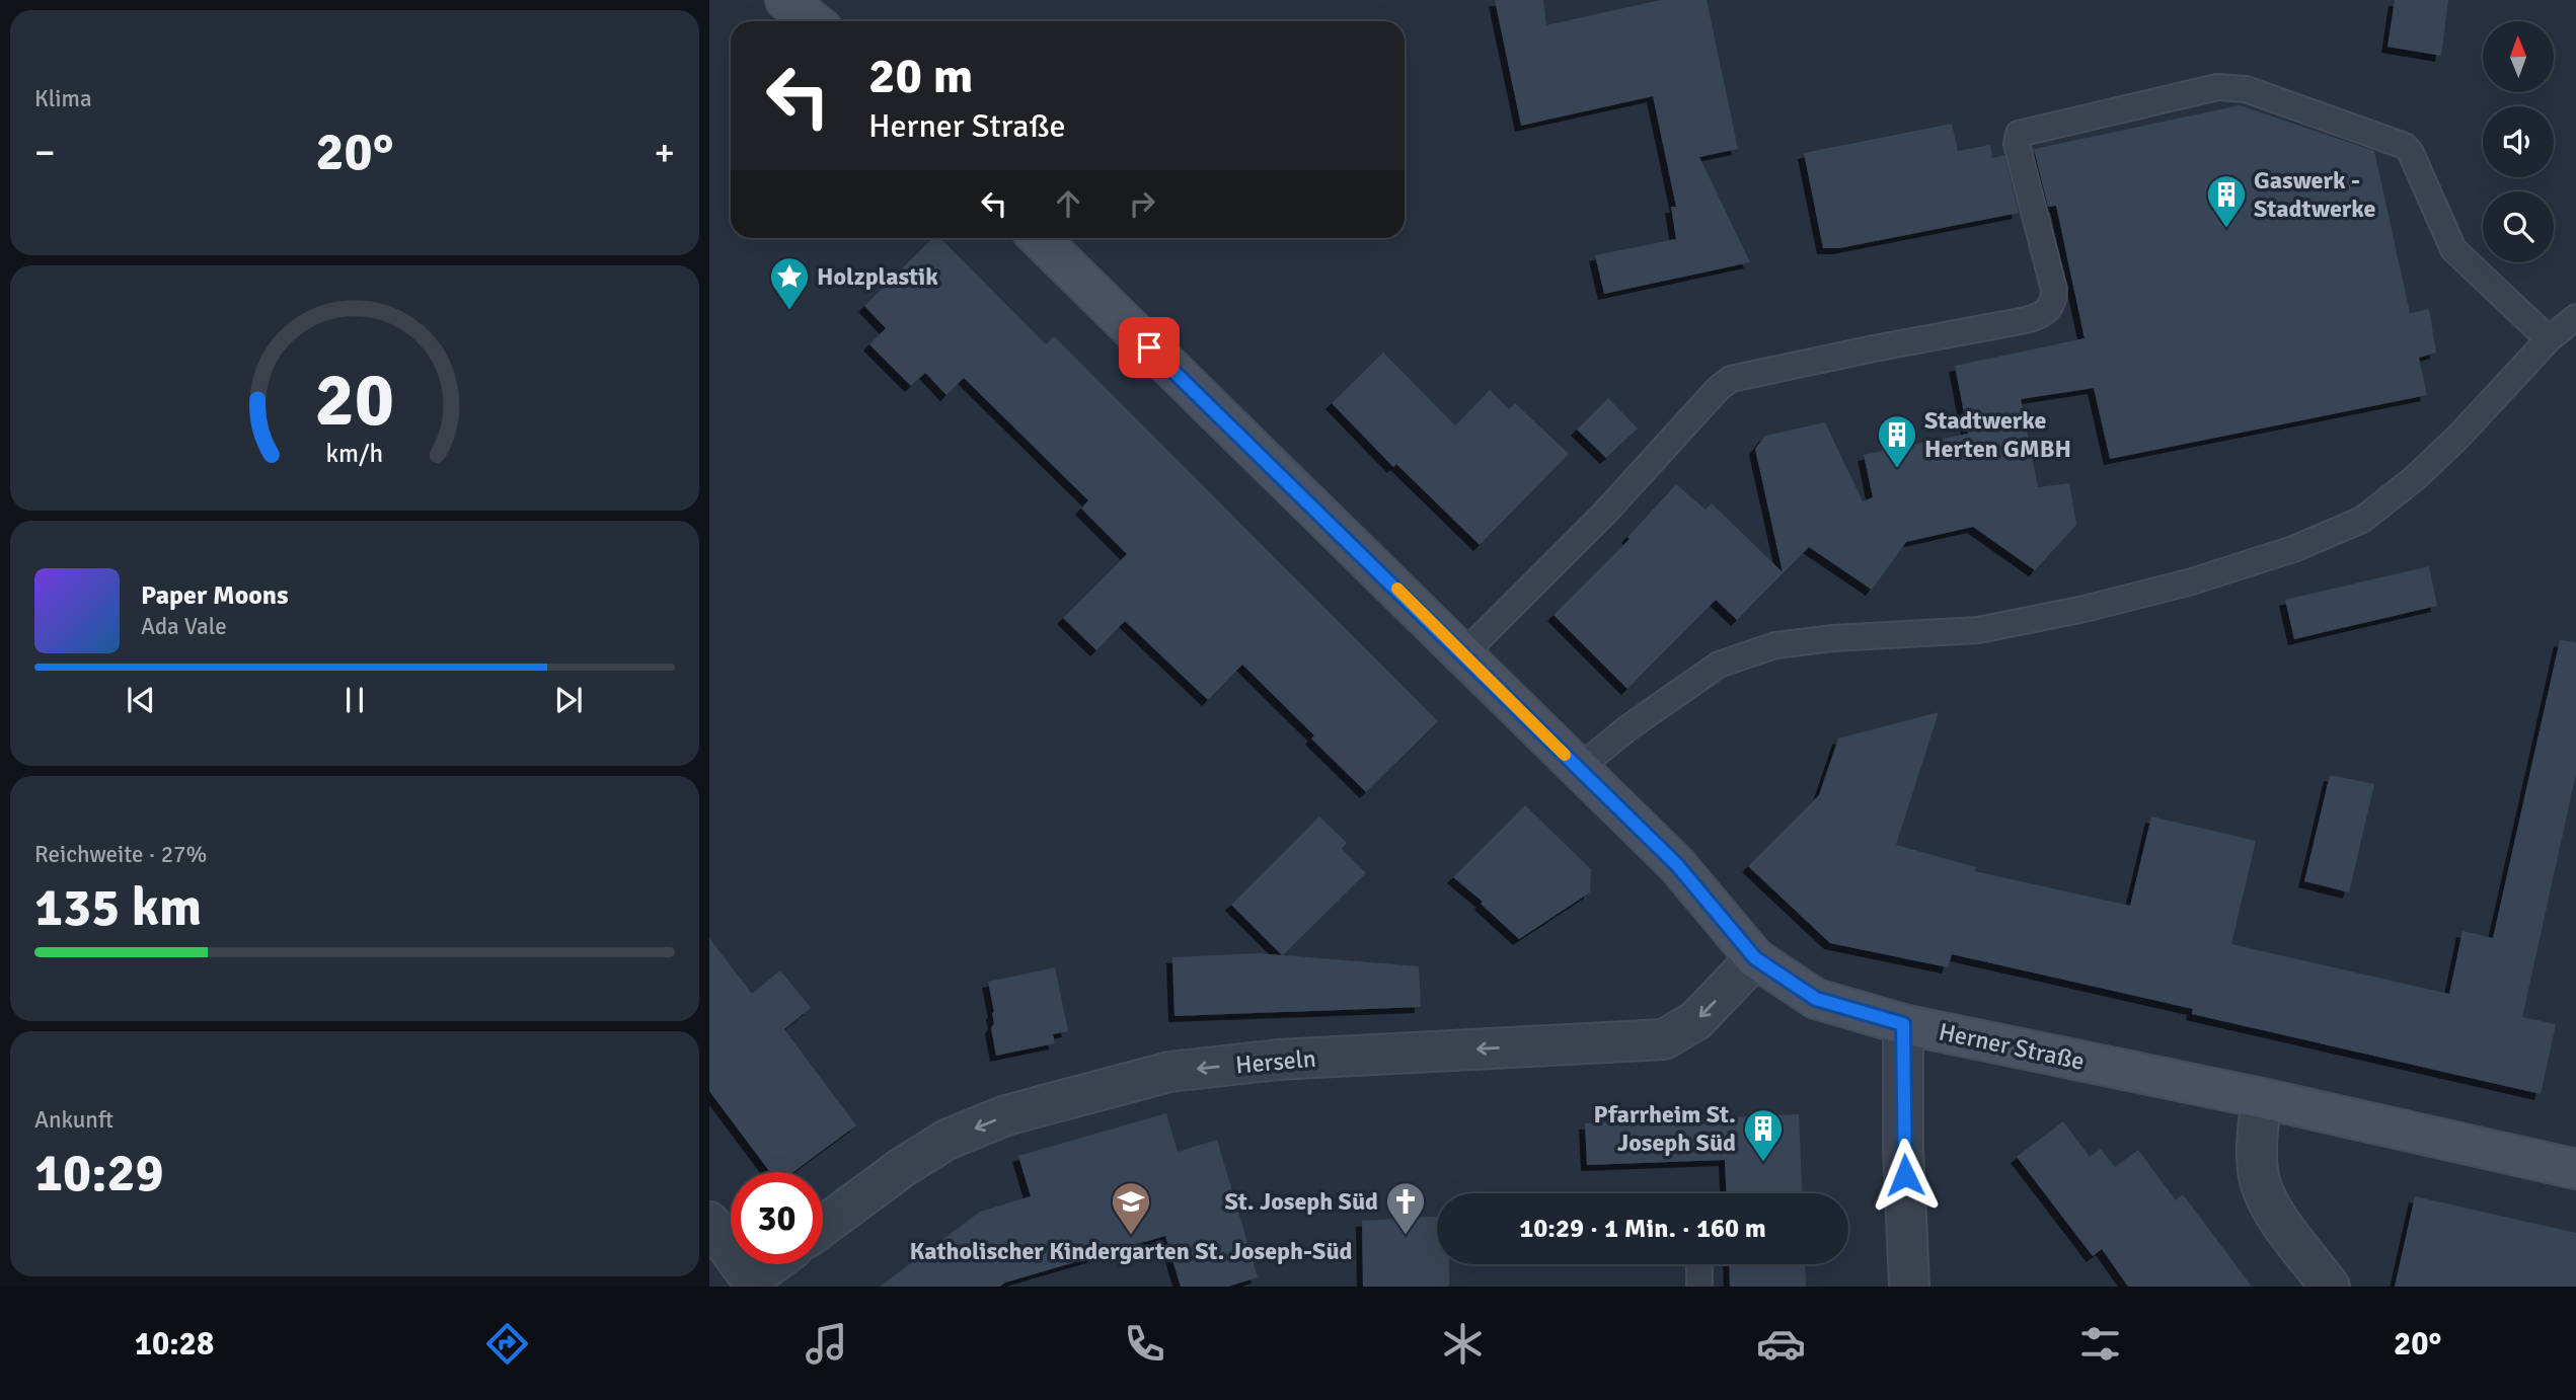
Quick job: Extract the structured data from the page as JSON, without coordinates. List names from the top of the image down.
{
  "streets": {
    "street": ["Herner Straße", "Herseln"]
  },
  "crossings": [
    ["Herner Straße", "Herseln"]
  ],
  "one_way": ["Herseln"],
  "places": {
    "building": ["Gaswerk - Stadtwerke", "Stadtwerke Herten GMBH", "Pfarrheim St. Joseph Süd"],
    "place": ["Holzplastik"],
    "school or university": ["Katholischer Kindergarten St. Joseph-Süd"],
    "church": ["St. Joseph Süd"]
  },
  "north": "top",
  "page": {
    "tile": [
      "Klima",
      ["Reichweite · 27%", "135 km"],
      ["Ankunft", "10:29"]
    ],
    "turn": ["20 m", "Herner Straße"],
    "heat": ["−", "20°", "+"],
    "song": ["Paper Moons", "Ada Vale"],
    "limit": "30",
    "trip": "10:29 · 1 Min. · 160 m",
    "tabs": ["10:28", "20°"],
    "gauge": ["20", "km/h"]
  }
}
